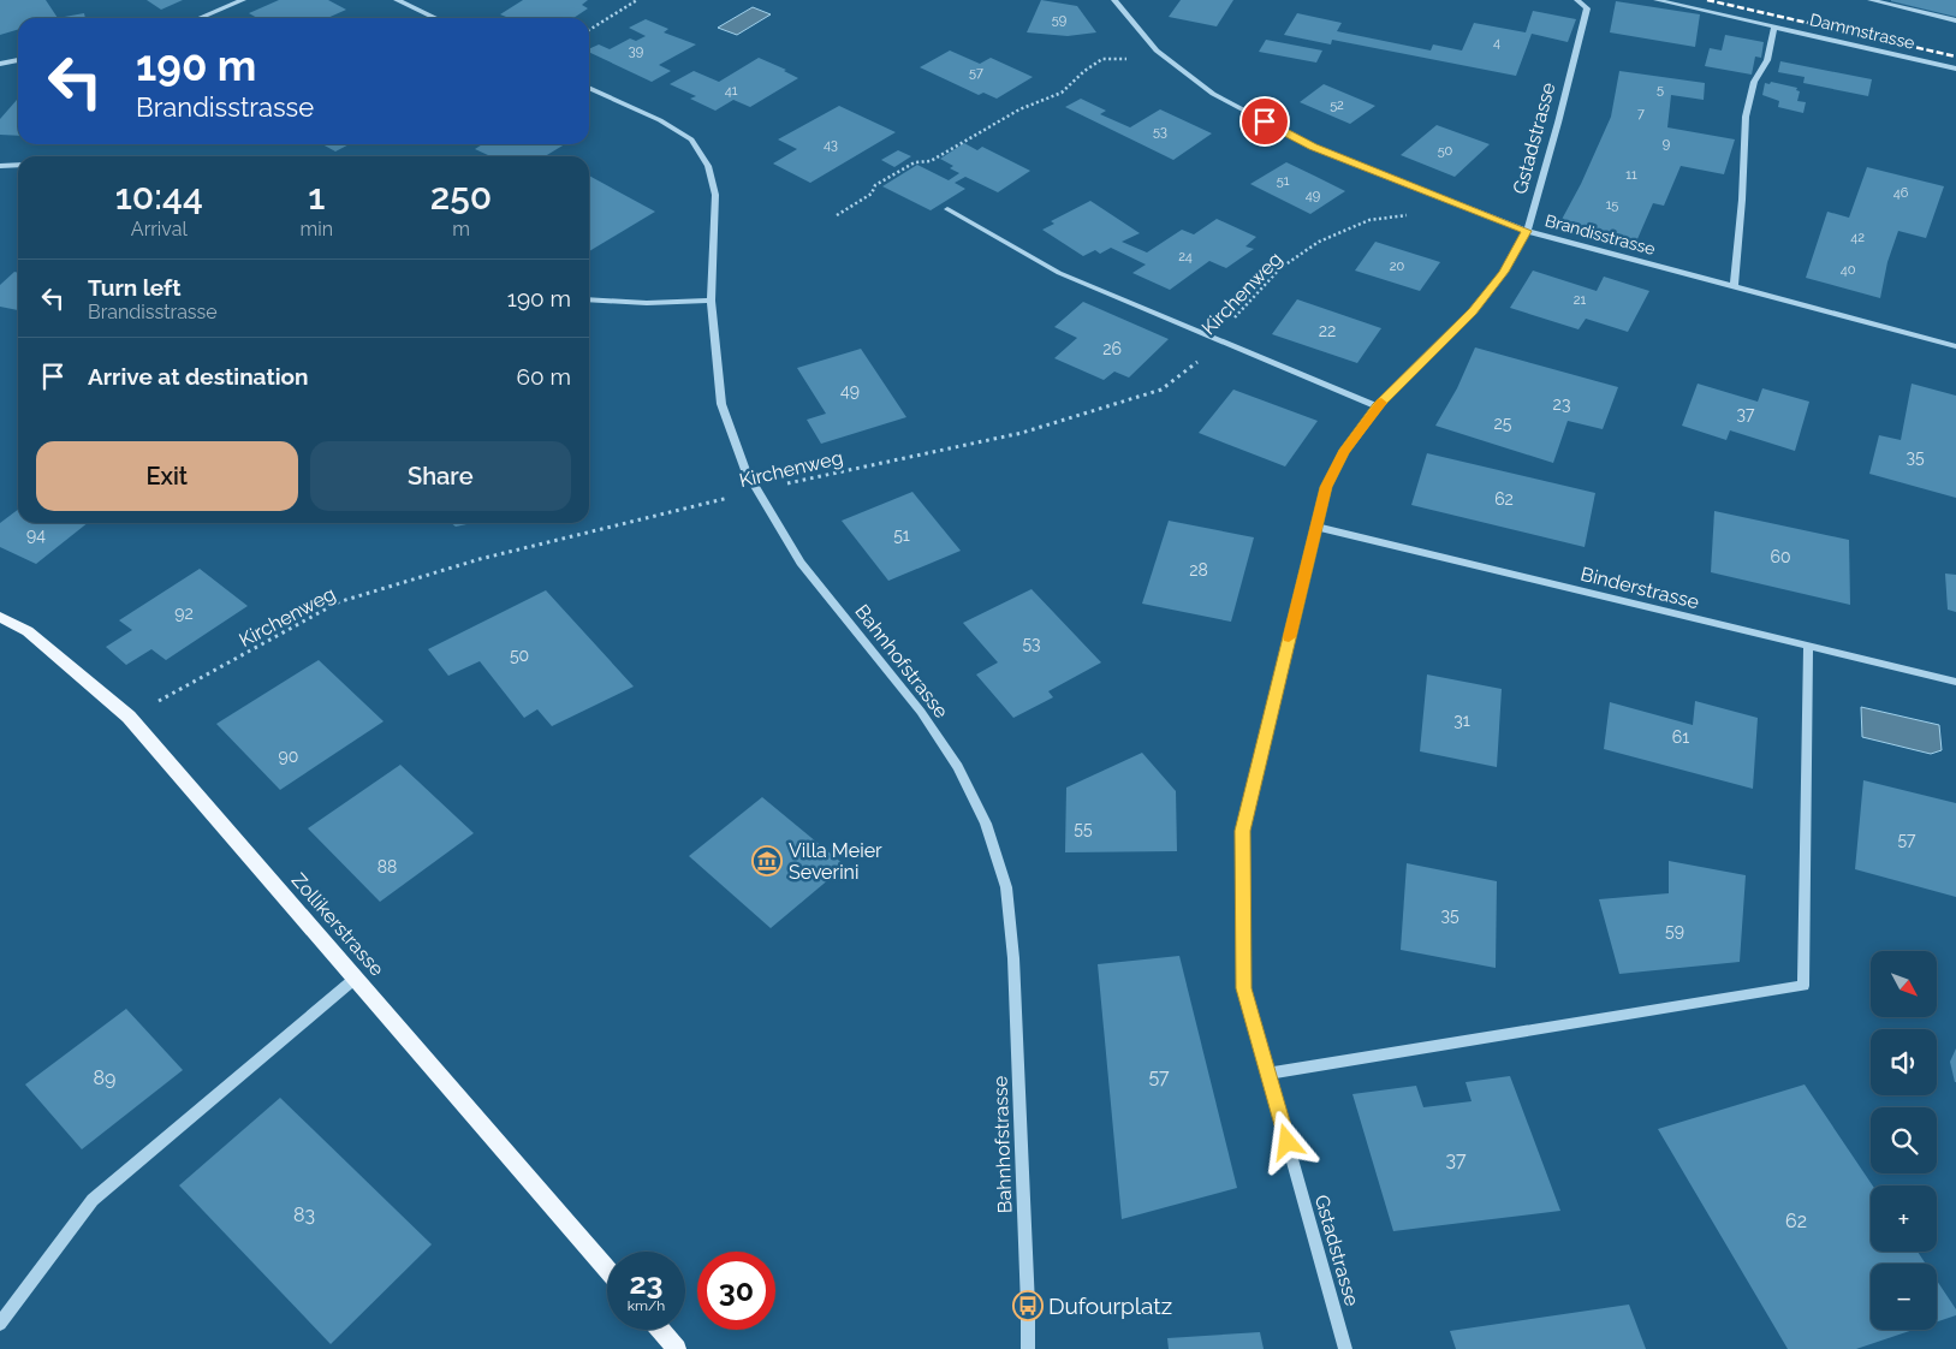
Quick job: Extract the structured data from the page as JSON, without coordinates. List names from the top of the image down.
{
  "streets": {
    "main road": ["Zollikerstrasse"],
    "street": [
      "Dammstrasse",
      "Gstadstrasse",
      "Brandisstrasse",
      "Binderstrasse",
      "Bahnhofstrasse"
    ],
    "path": ["Kirchenweg"]
  },
  "crossings": [
    ["Gstadstrasse", "Brandisstrasse"],
    ["Gstadstrasse", "Binderstrasse"],
    ["Kirchenweg", "Bahnhofstrasse"],
    ["Kirchenweg", "Zollikerstrasse"]
  ],
  "places": {
    "museum": ["Villa Meier Severini"],
    "bus stop": ["Dufourplatz"]
  },
  "house_numbers": [
    "59",
    "4",
    "39",
    "57",
    "5",
    "41",
    "52",
    "7",
    "53",
    "9",
    "43",
    "50",
    "11",
    "51",
    "46",
    "49",
    "15",
    "42",
    "24",
    "20",
    "40",
    "21",
    "22",
    "26",
    "49",
    "23",
    "37",
    "25",
    "35",
    "62",
    "94",
    "51",
    "60",
    "28",
    "92",
    "53",
    "50",
    "31",
    "61",
    "90",
    "55",
    "57",
    "88",
    "35",
    "59",
    "57",
    "89",
    "37",
    "83",
    "62"
  ],
  "north": "bottom right",
  "page": {
    "turn": ["190 m", "Brandisstrasse"],
    "eta": [
      "10:44",
      "Arrival",
      "1",
      "min",
      "250",
      "m"
    ],
    "list": [
      {
        "name": "Turn left",
        "note": "Brandisstrasse",
        "value": "190 m"
      },
      {
        "name": "Arrive at destination",
        "value": "60 m"
      }
    ],
    "buttons": ["Exit", "Share"],
    "map_buttons": ["+", "−"],
    "speed": "23 km/h",
    "limit": "30"
  }
}
